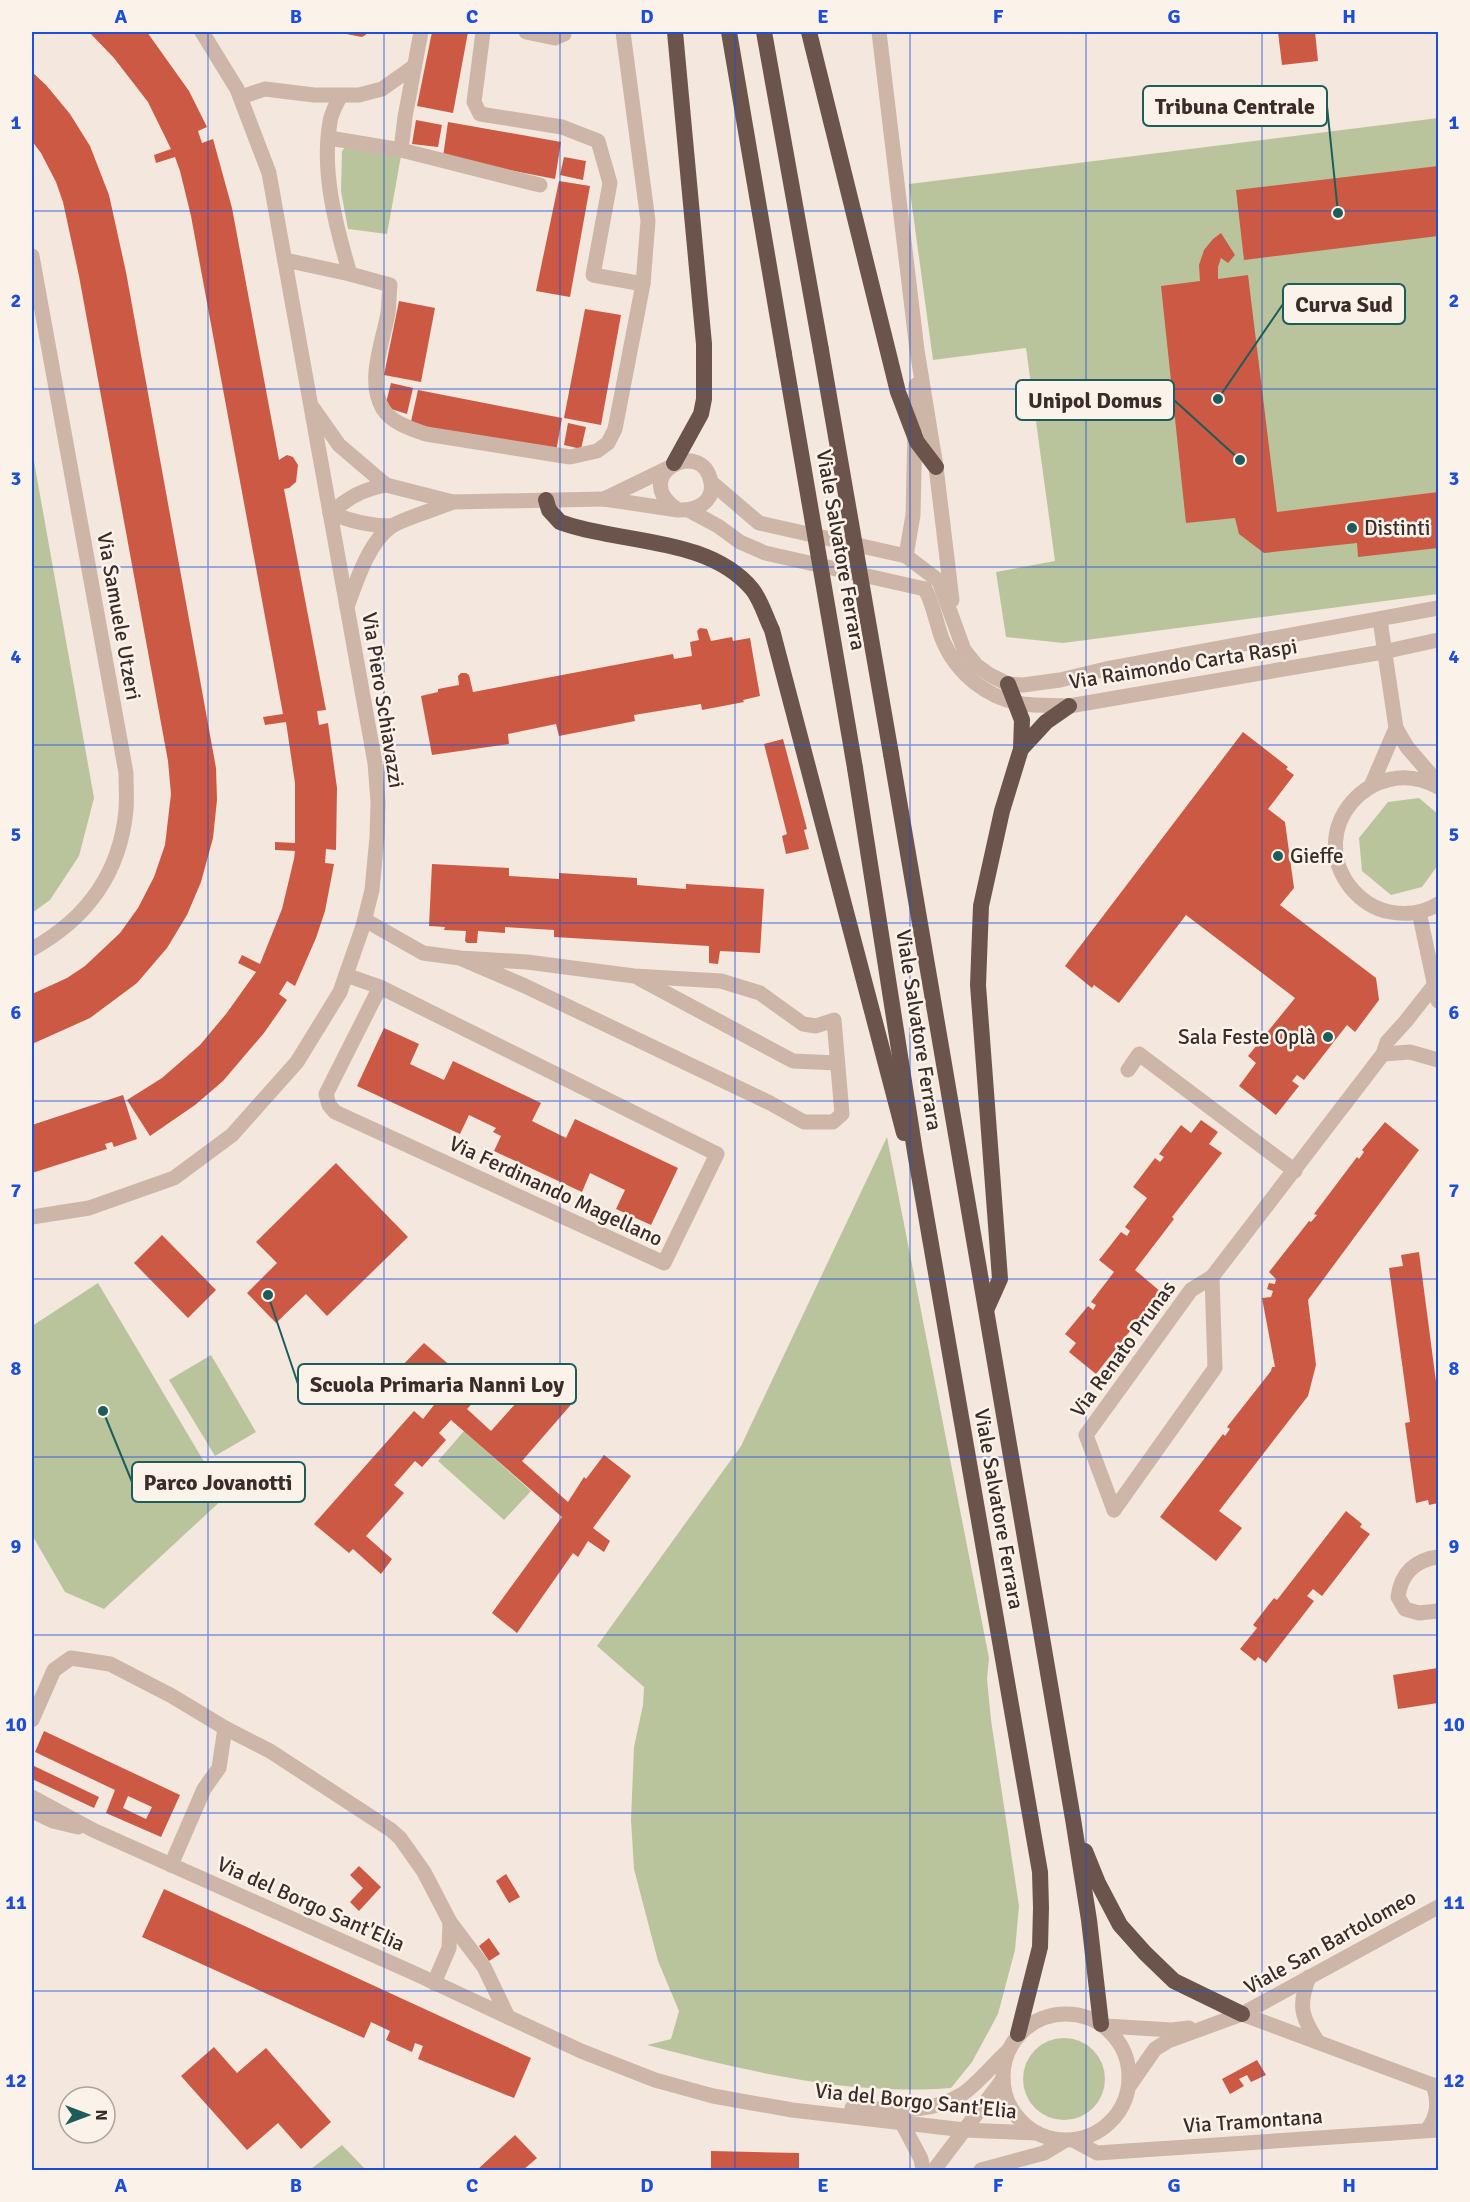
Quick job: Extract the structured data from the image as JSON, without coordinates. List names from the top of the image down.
{
  "streets": {
    "highway": ["Viale Salvatore Ferrara"],
    "street": [
      "Via Samuele Utzeri",
      "Via Raimondo Carta Raspi",
      "Via Piero Schiavazzi",
      "Via Ferdinando Magellano",
      "Via Renato Prunas",
      "Via del Borgo Sant'Elia",
      "Viale San Bartolomeo",
      "Via Tramontana"
    ]
  },
  "crossings": [
    ["Viale Salvatore Ferrara", "Via del Borgo Sant'Elia"],
    ["Viale Salvatore Ferrara", "Viale San Bartolomeo"],
    ["Viale Salvatore Ferrara", "Via Tramontana"],
    ["Via Piero Schiavazzi", "Via Ferdinando Magellano"],
    ["Via del Borgo Sant'Elia", "Viale San Bartolomeo"],
    ["Via del Borgo Sant'Elia", "Via Tramontana"],
    ["Viale San Bartolomeo", "Via Tramontana"]
  ],
  "places": [
    "Tribuna Centrale",
    "Curva Sud",
    "Unipol Domus",
    "Distinti",
    "Gieffe",
    "Sala Feste Oplà",
    "Scuola Primaria Nanni Loy",
    "Parco Jovanotti"
  ],
  "north": "right",
  "grid": {
    "columns": [
      "A",
      "B",
      "C",
      "D",
      "E",
      "F",
      "G",
      "H"
    ],
    "rows": [
      "1",
      "2",
      "3",
      "4",
      "5",
      "6",
      "7",
      "8",
      "9",
      "10",
      "11",
      "12"
    ]
  }
}
